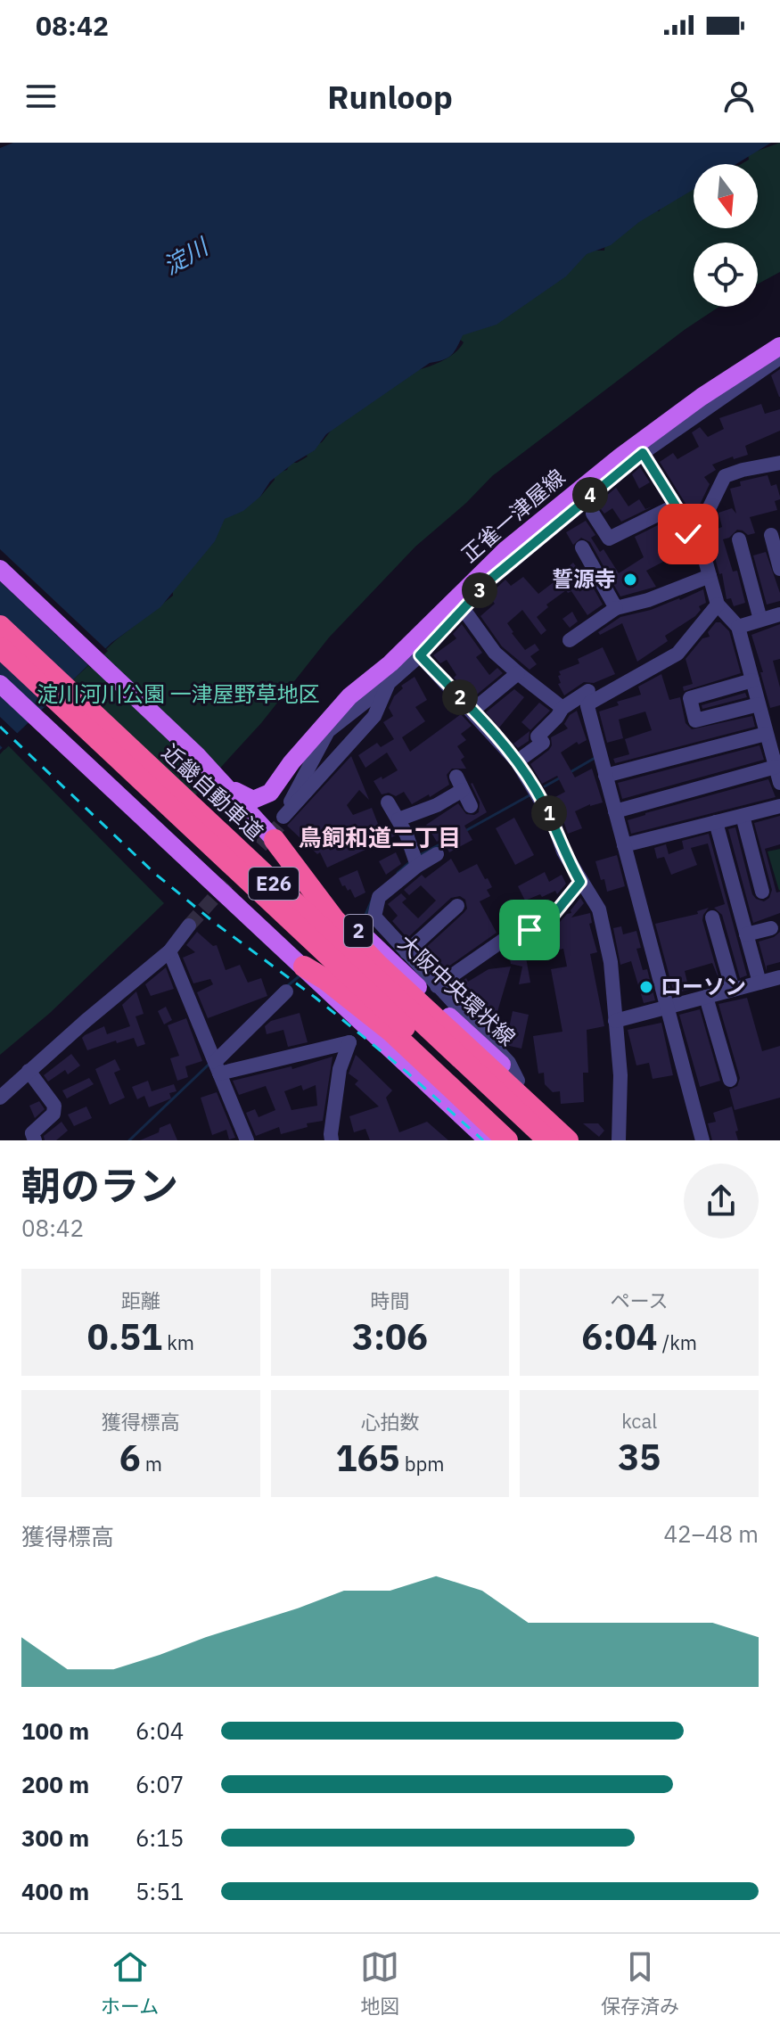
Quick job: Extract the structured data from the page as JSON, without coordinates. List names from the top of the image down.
{
  "streets": {
    "highway": ["近畿自動車道", "E26"],
    "main road": ["正雀一津屋線", "2", "大阪中央環状線"]
  },
  "crossings": [
    ["正雀一津屋線", "大阪中央環状線"]
  ],
  "districts": ["鳥飼和道二丁目"],
  "water": ["淀川"],
  "parks": ["淀川河川公園 一津屋野草地区"],
  "places": ["誓源寺", "ローソン"],
  "north": "bottom",
  "page": {
    "status": "08:42",
    "header": "Runloop",
    "pins": [
      "4",
      "3",
      "2",
      "1"
    ],
    "heading": ["朝のラン", "08:42"],
    "stats": [
      ["距離", "0.51 km"],
      ["時間", "3:06"],
      ["ペース", "6:04 /km"],
      ["獲得標高", "6 m"],
      ["心拍数", "165 bpm"],
      ["kcal", "35"]
    ],
    "chart": ["獲得標高", "42–48 m"],
    "list": [
      {
        "name": "100 m",
        "note": "6:04"
      },
      {
        "name": "200 m",
        "note": "6:07"
      },
      {
        "name": "300 m",
        "note": "6:15"
      },
      {
        "name": "400 m",
        "note": "5:51"
      }
    ],
    "tabs": ["ホーム", "地図", "保存済み"]
  }
}
